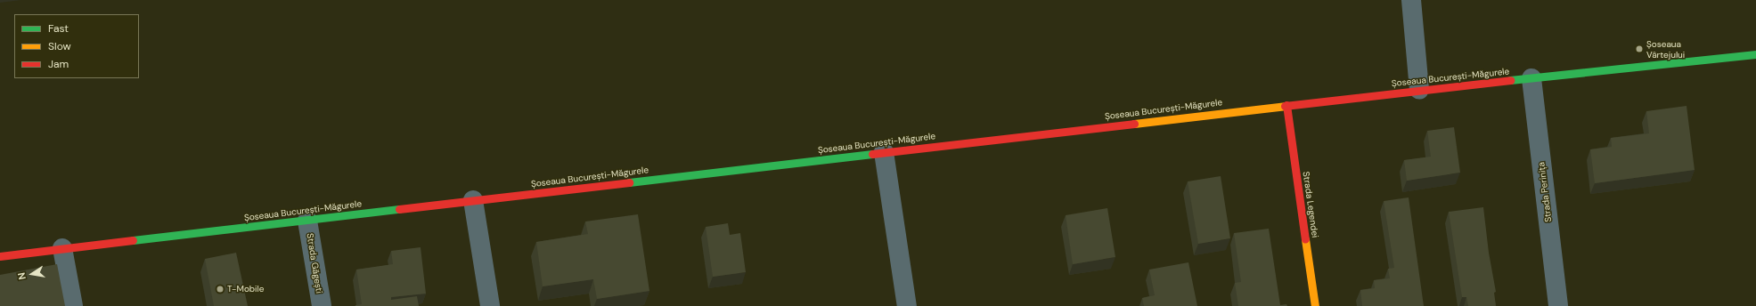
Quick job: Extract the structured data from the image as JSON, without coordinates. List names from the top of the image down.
{
  "streets": {
    "main road": ["Șoseaua București-Măgurele", "Strada Legendei"],
    "street": ["Strada Perinița", "Strada Găgești"]
  },
  "crossings": [
    ["Șoseaua București-Măgurele", "Strada Perinița"],
    ["Șoseaua București-Măgurele", "Strada Legendei"],
    ["Șoseaua București-Măgurele", "Strada Găgești"]
  ],
  "places": ["Șoseaua Vârtejului", "T-Mobile"],
  "legend": ["Fast", "Slow", "Jam"],
  "north": "left"
}
